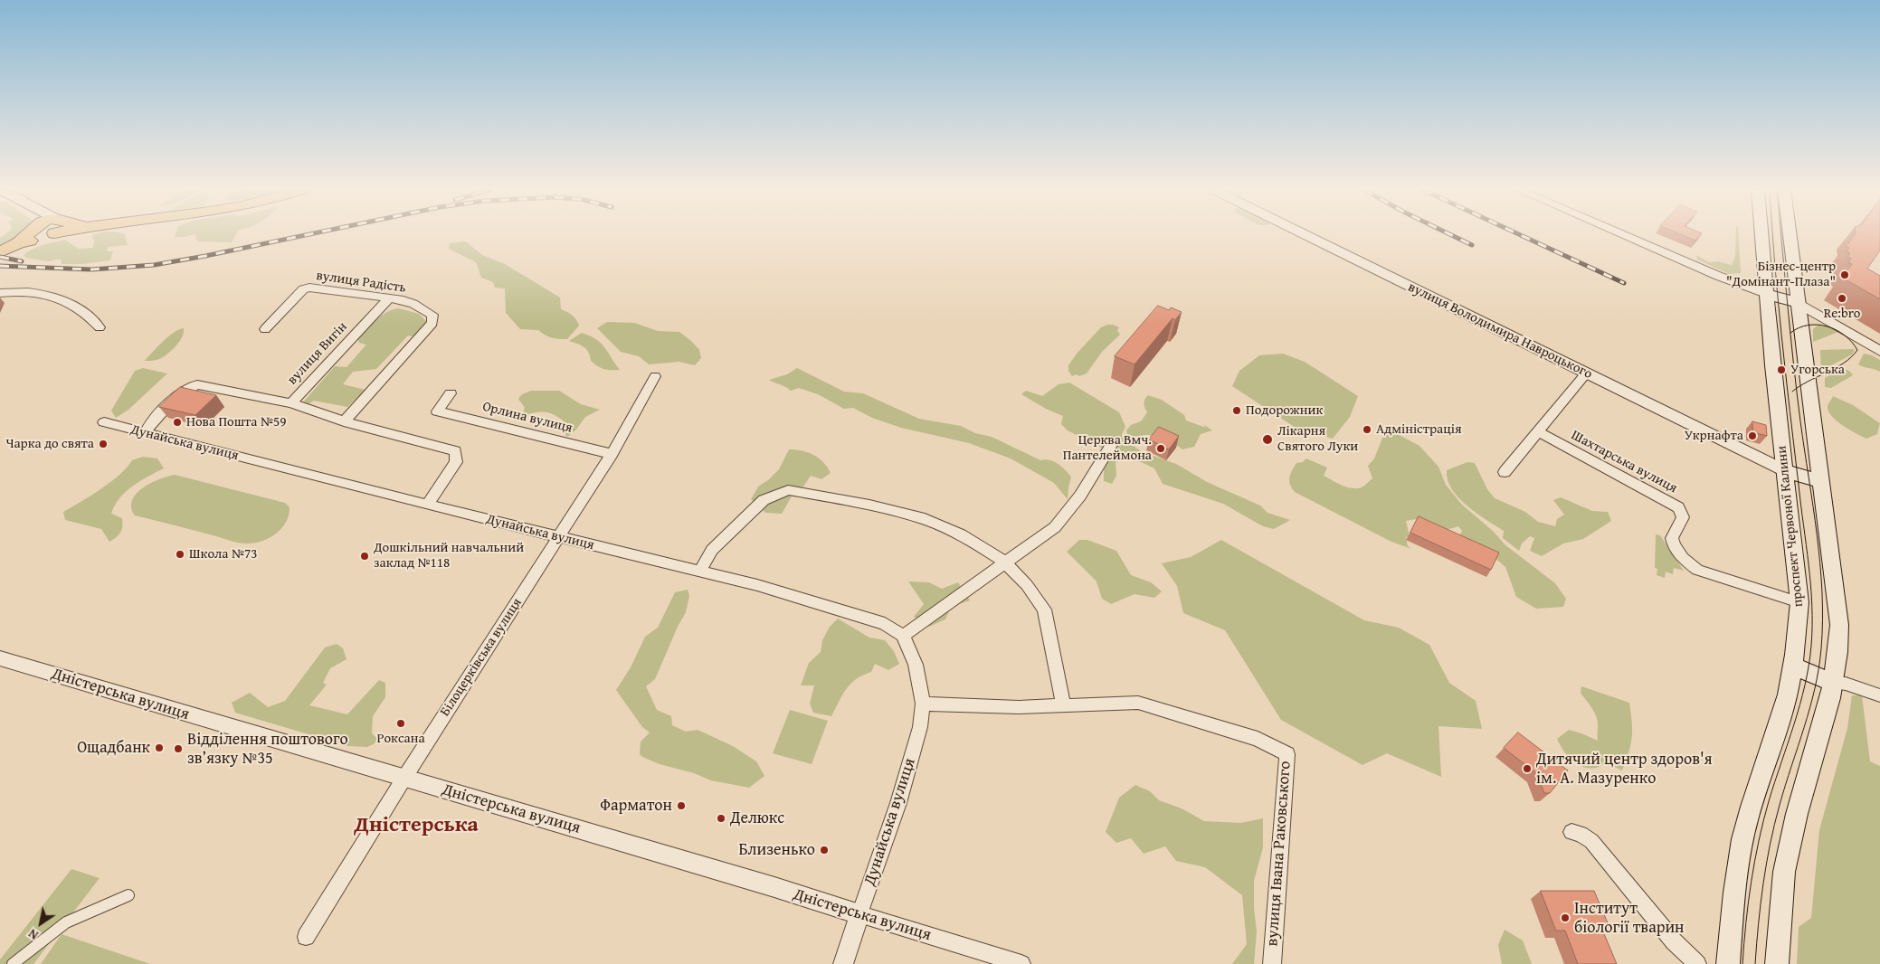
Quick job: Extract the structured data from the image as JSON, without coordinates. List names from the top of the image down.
{
  "streets": {
    "main road": ["проспект Червоної Калини"],
    "street": [
      "вулиця Радість",
      "вулиця Володимира Навроцького",
      "вулиця Вигін",
      "Орлина вулиця",
      "Дунайська вулиця",
      "Шахтарська вулиця",
      "Білоцерківська вулиця",
      "Дністерська вулиця",
      "вулиця Івана Раковського"
    ]
  },
  "crossings": [
    ["вулиця Радість", "вулиця Вигін"],
    ["вулиця Володимира Навроцького", "проспект Червоної Калини"],
    ["вулиця Вигін", "Дунайська вулиця"],
    ["Орлина вулиця", "Білоцерківська вулиця"],
    ["Дунайська вулиця", "Білоцерківська вулиця"],
    ["Дунайська вулиця", "Дністерська вулиця"],
    ["Шахтарська вулиця", "проспект Червоної Калини"],
    ["Білоцерківська вулиця", "Дністерська вулиця"]
  ],
  "districts": ["Дністерська"],
  "places": [
    "Бізнес-центр \"Домінант-Плаза\"",
    "Re:bro",
    "Угорська",
    "Подорожник",
    "Нова Пошта №59",
    "Адміністрація",
    "Укрнафта",
    "Лікарня Святого Луки",
    "Чарка до свята",
    "Церква Вмч. Пантелеймона",
    "Школа №73",
    "Дошкільний навчальний заклад №118",
    "Роксана",
    "Ощадбанк",
    "Відділення поштового зв’язку №35",
    "Дитячий центр здоров'я ім. А. Мазуренко",
    "Фарматон",
    "Делюкс",
    "Близенько",
    "Інститут біології тварин"
  ],
  "north": "bottom left"
}
